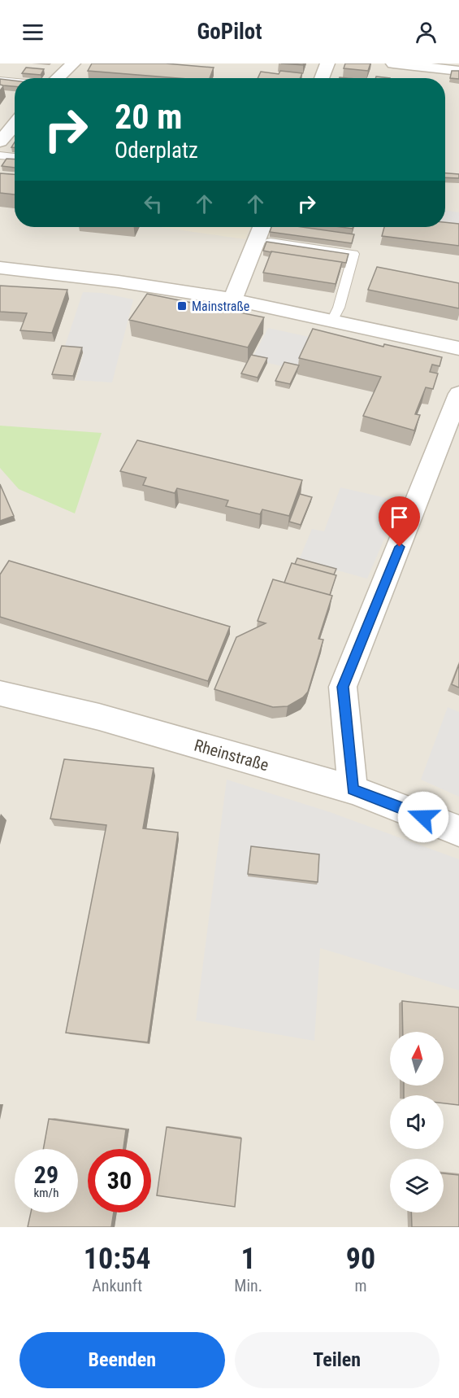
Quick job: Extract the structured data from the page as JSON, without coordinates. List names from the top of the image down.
{
  "streets": {
    "street": ["Rheinstraße"]
  },
  "places": {
    "transit": ["Mainstraße"]
  },
  "north": "top",
  "page": {
    "header": "GoPilot",
    "turn": ["20 m", "Oderplatz"],
    "speed": "29 km/h",
    "limit": "30",
    "eta": [
      "10:54",
      "Ankunft",
      "1",
      "Min.",
      "90",
      "m"
    ],
    "buttons": ["Beenden", "Teilen"]
  }
}
